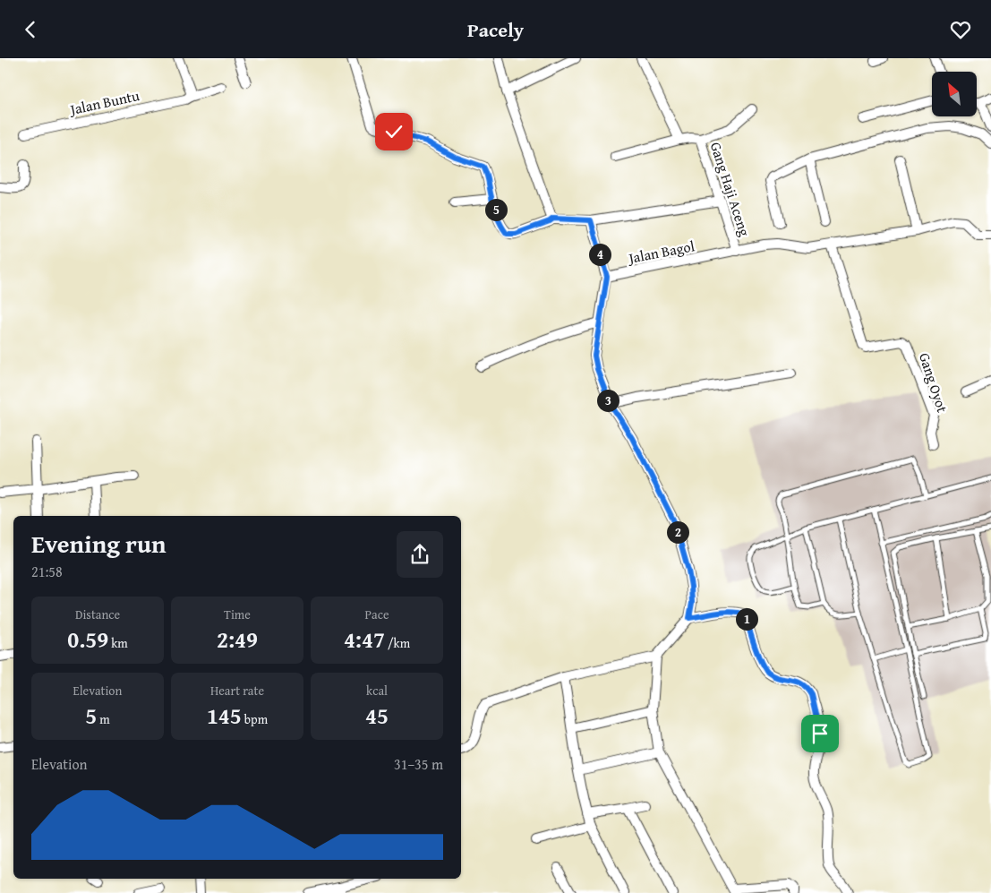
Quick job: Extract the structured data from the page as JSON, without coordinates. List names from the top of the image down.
{
  "streets": {
    "street": [
      "Jalan Buntu",
      "Gang Haji Aceng",
      "Jalan Bagol",
      "Gang Oyot"
    ]
  },
  "crossings": [
    ["Gang Haji Aceng", "Jalan Bagol"],
    ["Jalan Bagol", "Gang Oyot"]
  ],
  "north": "top left",
  "page": {
    "header": "Pacely",
    "pins": [
      "5",
      "4",
      "3",
      "2",
      "1"
    ],
    "heading": ["Evening run", "21:58"],
    "stats": [
      ["Distance", "0.59 km"],
      ["Time", "2:49"],
      ["Pace", "4:47 /km"],
      ["Elevation", "5 m"],
      ["Heart rate", "145 bpm"],
      ["kcal", "45"]
    ],
    "chart": ["Elevation", "31–35 m"]
  }
}
